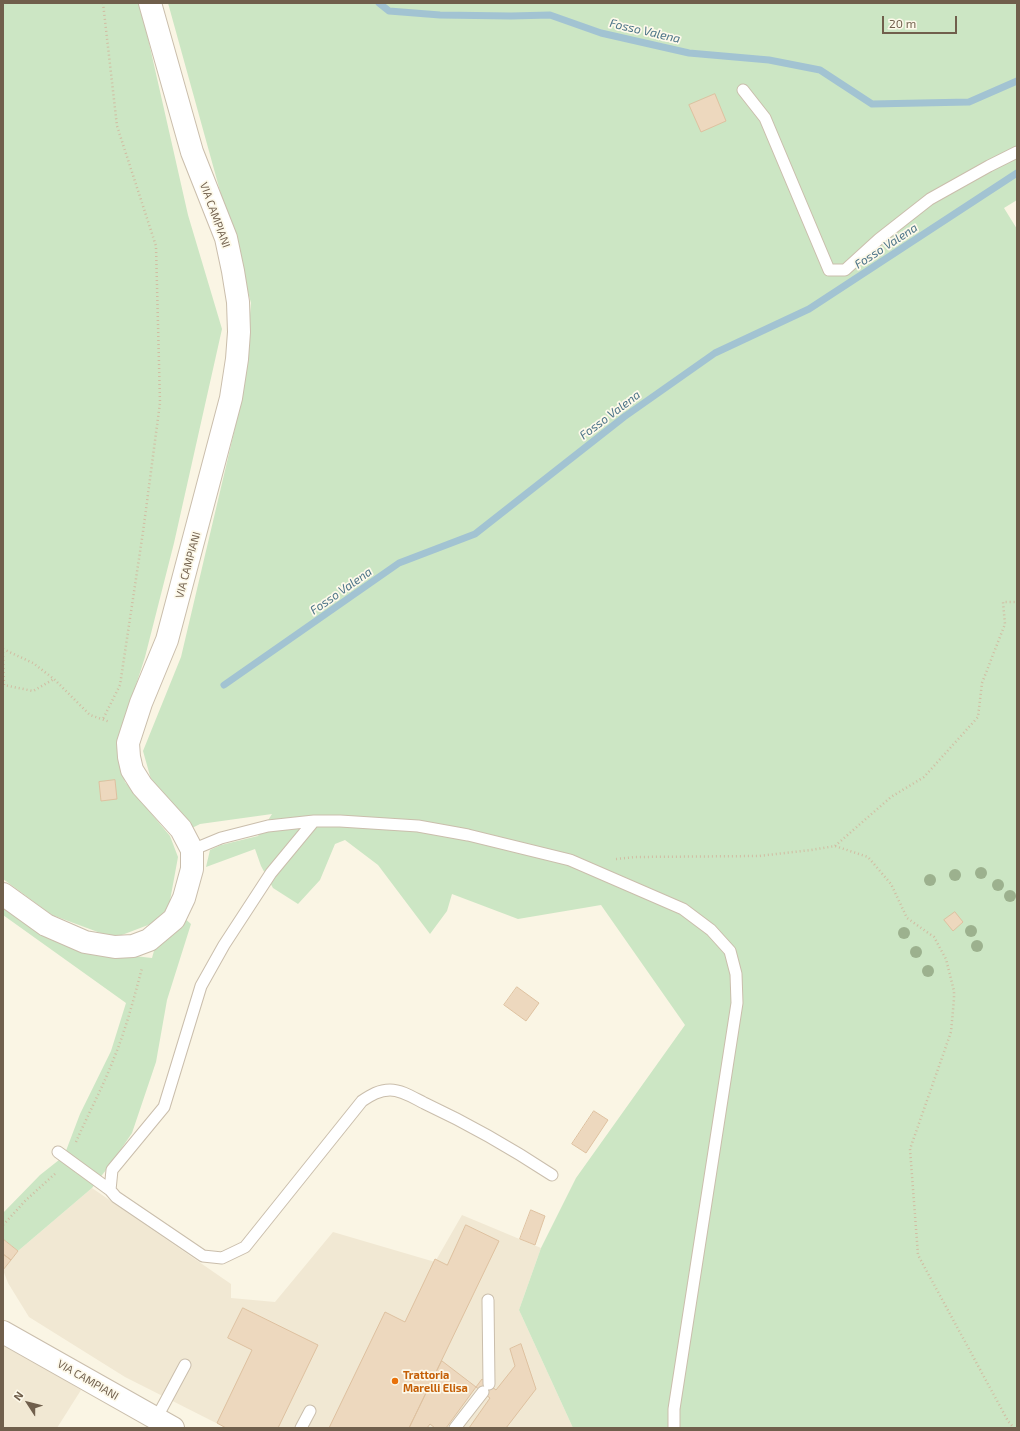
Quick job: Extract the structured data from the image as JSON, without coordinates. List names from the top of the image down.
{
  "streets": {
    "street": ["VIA CAMPIANI"]
  },
  "water": ["Fosso Valena"],
  "places": ["Trattoria Marelli Elisa"],
  "scale_bar": "20 m",
  "north": "top left"
}
